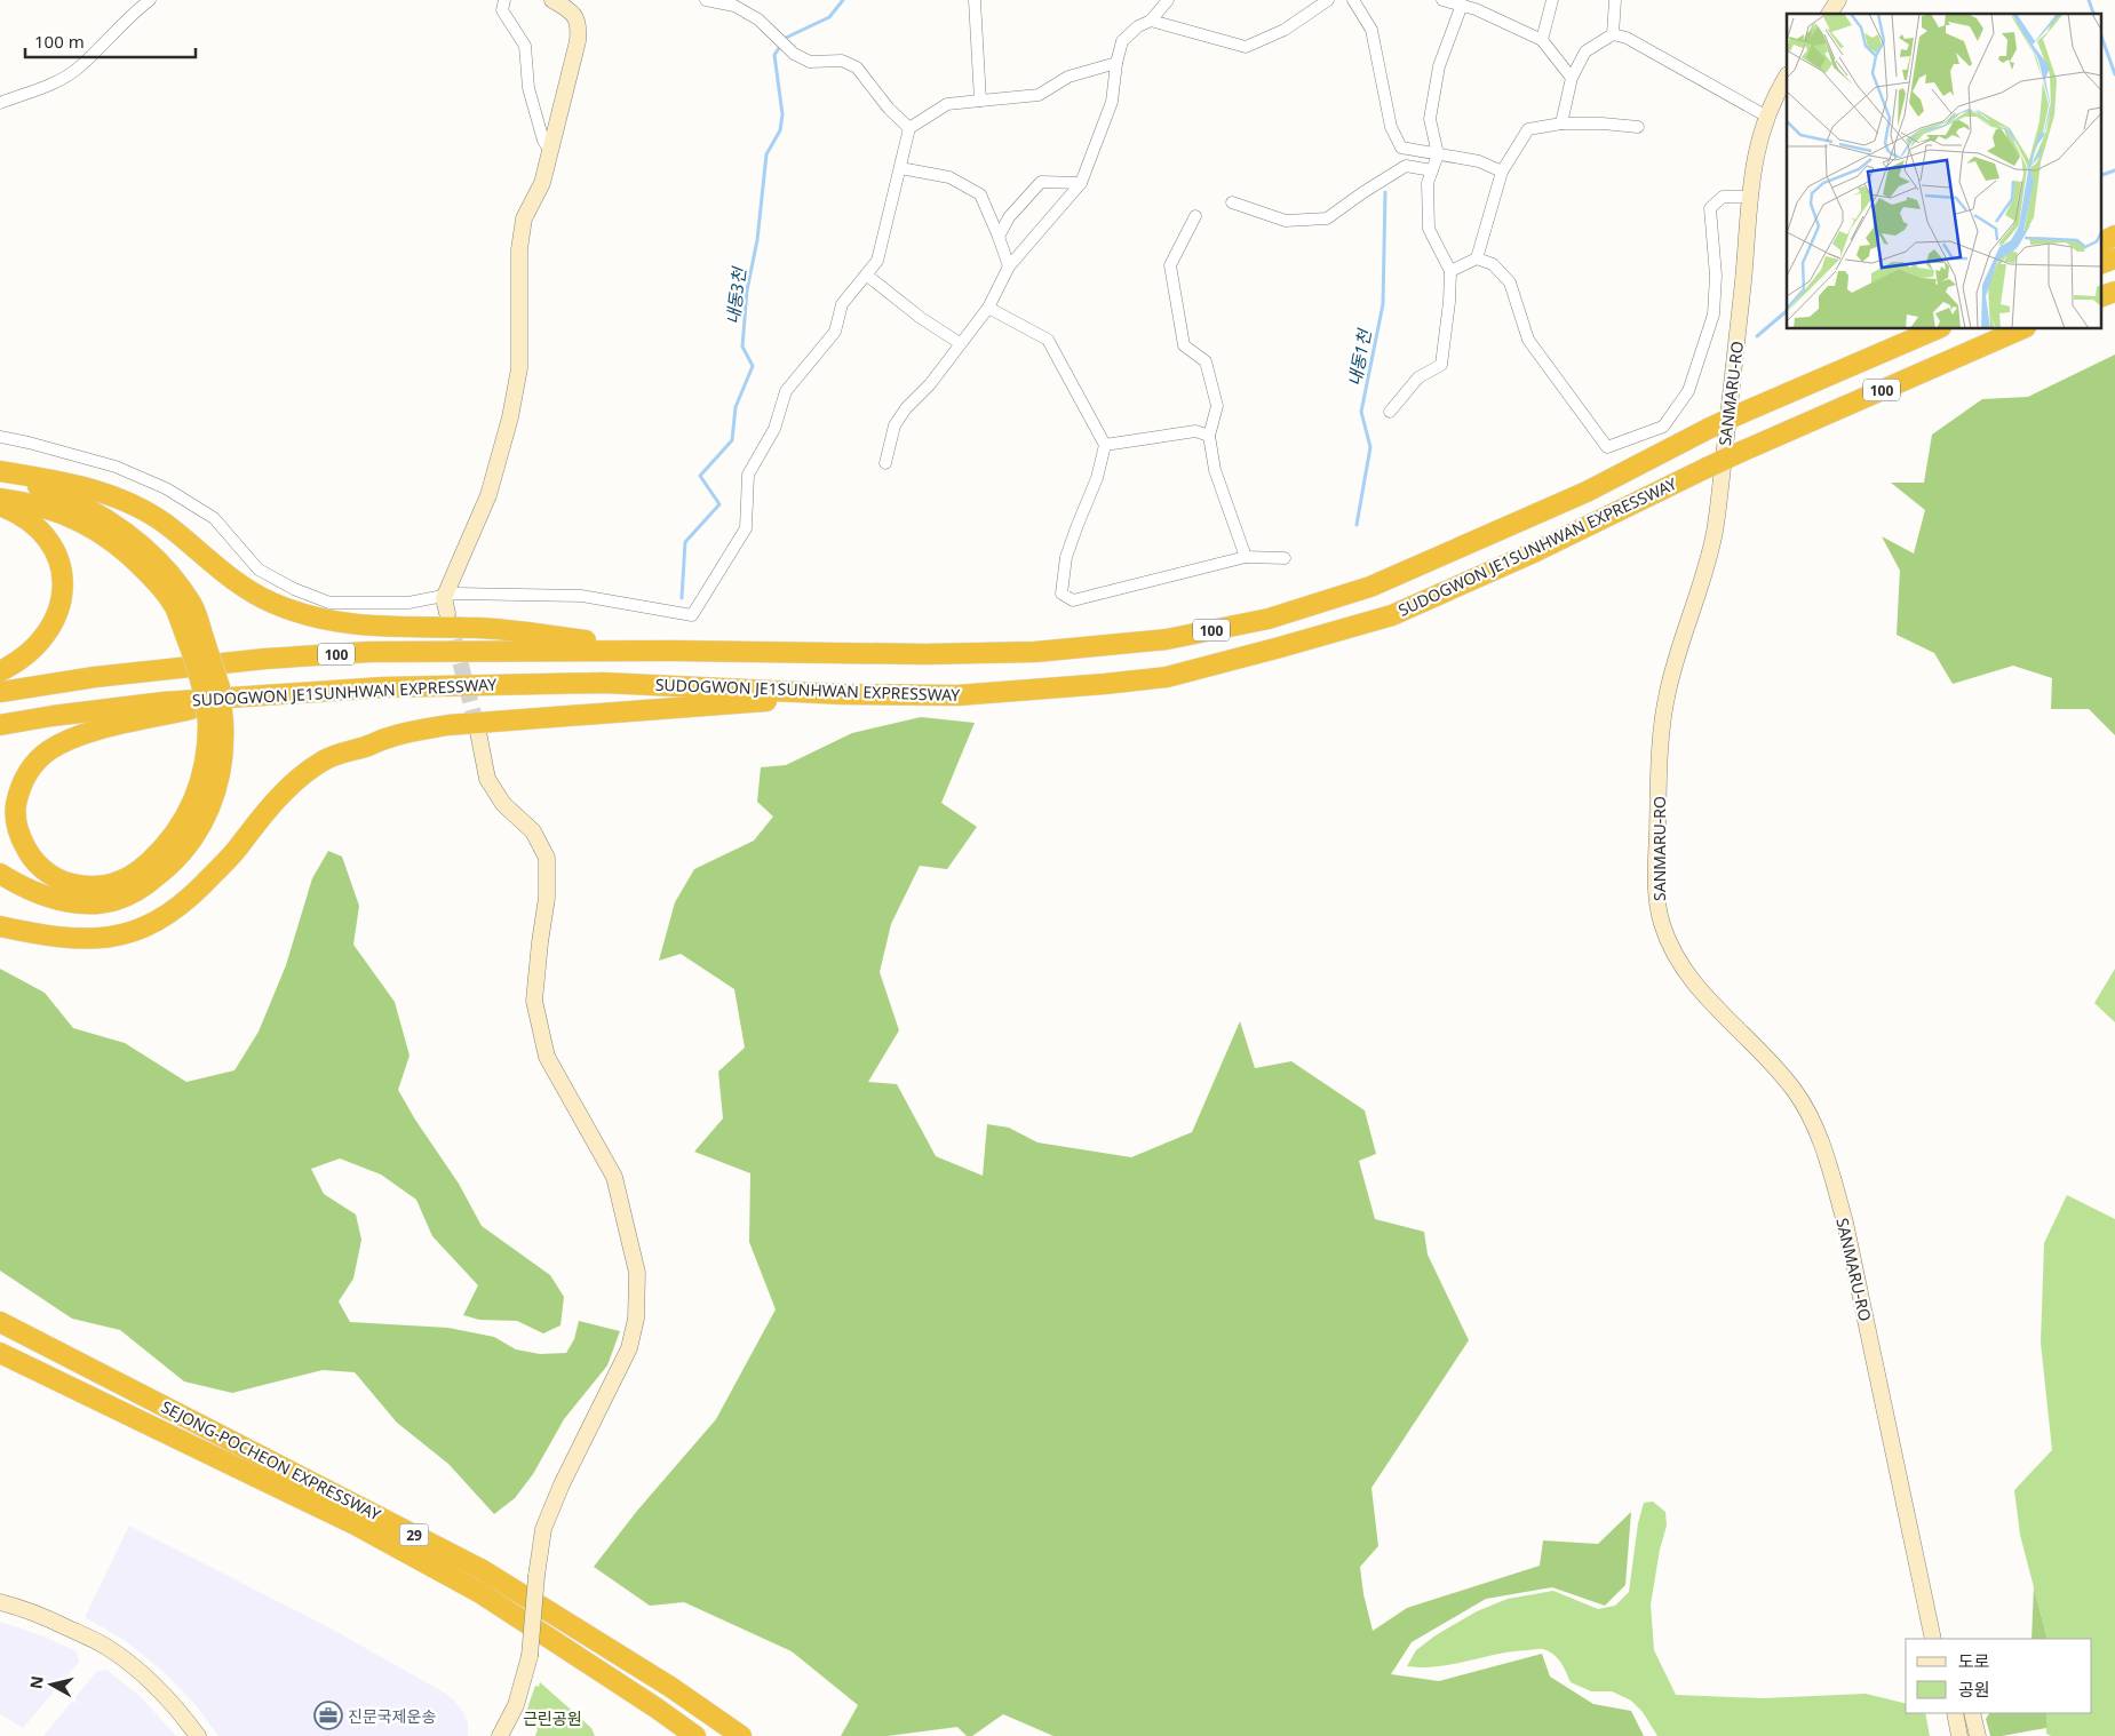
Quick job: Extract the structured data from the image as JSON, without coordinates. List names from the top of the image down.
{
  "streets": {
    "highway": [
      "100",
      "SUDOGWON JE1SUNHWAN EXPRESSWAY",
      "SEJONG-POCHEON EXPRESSWAY",
      "29"
    ],
    "street": ["SANMARU-RO"]
  },
  "water": ["내동3천", "내동1천"],
  "parks": ["근린공원"],
  "places": {
    "office": ["진문국제운송"]
  },
  "legend": ["도로", "공원"],
  "scale_bar": "100 m",
  "north": "left"
}
